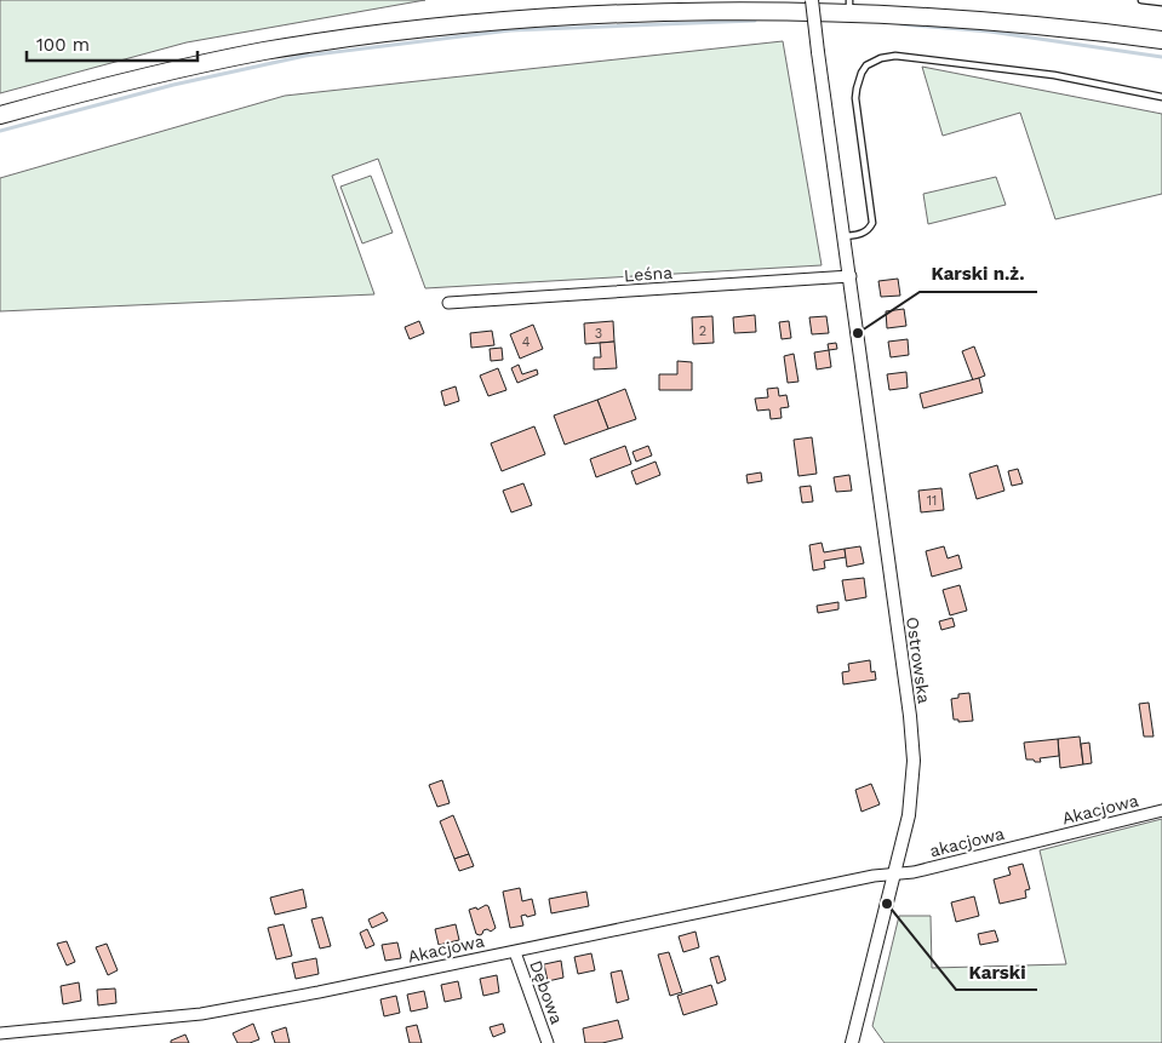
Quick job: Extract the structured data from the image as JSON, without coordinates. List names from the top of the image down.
{
  "streets": {
    "street": [
      "Leśna",
      "Ostrowska",
      "Akacjowa",
      "akacjowa",
      "Dębowa"
    ]
  },
  "crossings": [
    ["Leśna", "Ostrowska"],
    ["Ostrowska", "Akacjowa"],
    ["Ostrowska", "akacjowa"],
    ["Akacjowa", "akacjowa"],
    ["Akacjowa", "Dębowa"]
  ],
  "places": ["Karski n.ż.", "Karski"],
  "house_numbers": [
    "2",
    "3",
    "4",
    "11"
  ],
  "scale_bar": "100 m"
}
